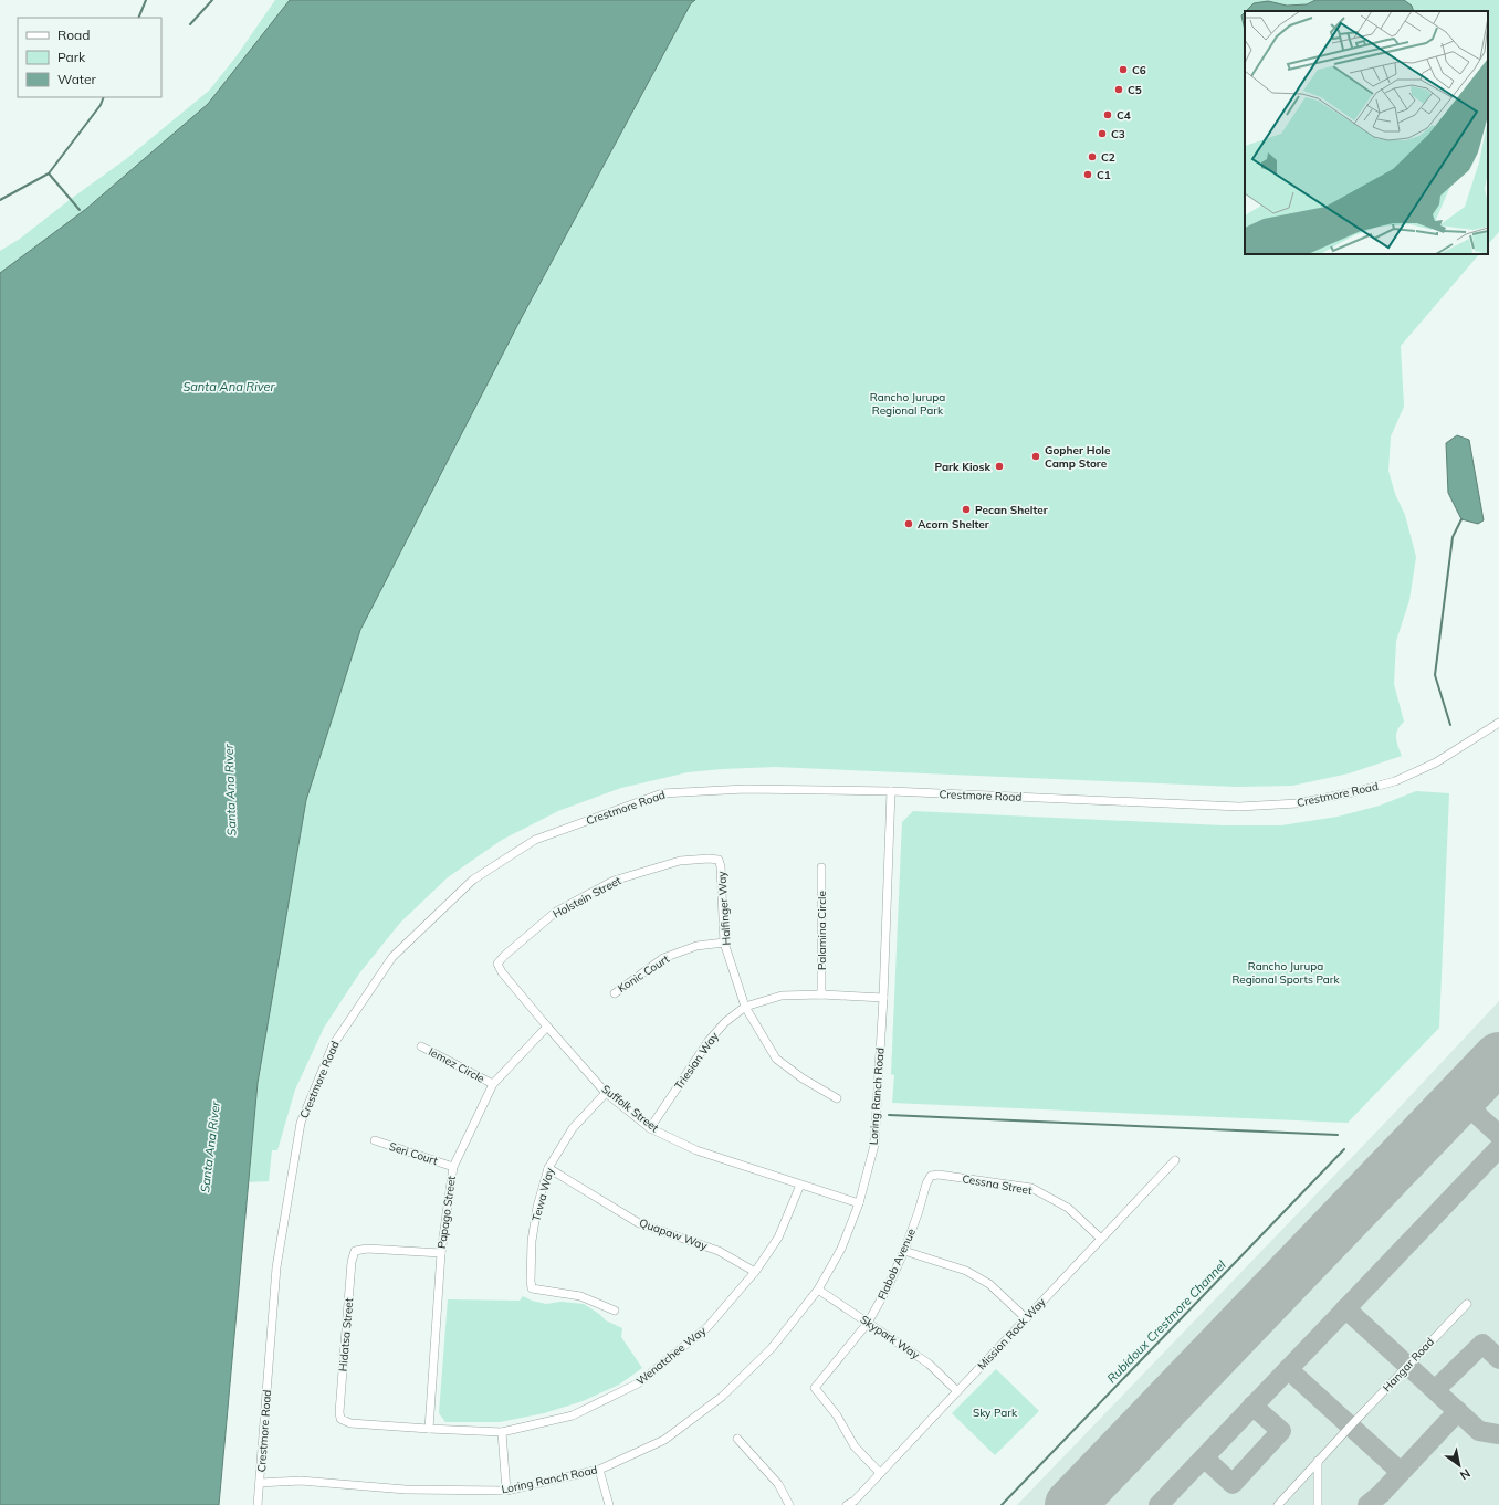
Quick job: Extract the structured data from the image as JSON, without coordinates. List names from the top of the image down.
{
  "streets": {
    "street": [
      "Crestmore Road",
      "Holstein Street",
      "Halfinger Way",
      "Palamina Circle",
      "Konic Court",
      "Triesian Way",
      "Iemez Circle",
      "Loring Ranch Road",
      "Suffolk Street",
      "Seri Court",
      "Cessna Street",
      "Tewa Way",
      "Papago Street",
      "Quapaw Way",
      "Flabob Avenue",
      "Mission Rock Way",
      "Hidatsa Street",
      "Skypark Way",
      "Wenatchee Way",
      "Hangar Road"
    ]
  },
  "crossings": [
    ["Crestmore Road", "Loring Ranch Road"],
    ["Holstein Street", "Halfinger Way"],
    ["Holstein Street", "Suffolk Street"],
    ["Halfinger Way", "Konic Court"],
    ["Halfinger Way", "Triesian Way"],
    ["Palamina Circle", "Triesian Way"],
    ["Triesian Way", "Loring Ranch Road"],
    ["Triesian Way", "Suffolk Street"],
    ["Iemez Circle", "Papago Street"],
    ["Loring Ranch Road", "Suffolk Street"],
    ["Loring Ranch Road", "Skypark Way"],
    ["Suffolk Street", "Tewa Way"],
    ["Suffolk Street", "Papago Street"],
    ["Suffolk Street", "Wenatchee Way"],
    ["Seri Court", "Papago Street"],
    ["Cessna Street", "Flabob Avenue"],
    ["Cessna Street", "Mission Rock Way"],
    ["Tewa Way", "Quapaw Way"],
    ["Papago Street", "Hidatsa Street"],
    ["Papago Street", "Wenatchee Way"],
    ["Quapaw Way", "Wenatchee Way"],
    ["Flabob Avenue", "Mission Rock Way"],
    ["Flabob Avenue", "Skypark Way"],
    ["Mission Rock Way", "Skypark Way"],
    ["Hidatsa Street", "Wenatchee Way"]
  ],
  "water": ["Santa Ana River", "Rubidoux Crestmore Channel"],
  "parks": ["Rancho Jurupa Regional Park", "Rancho Jurupa Regional Sports Park", "Sky Park"],
  "places": [
    "C6",
    "C5",
    "C4",
    "C3",
    "C2",
    "C1",
    "Gopher Hole Camp Store",
    "Park Kiosk",
    "Pecan Shelter",
    "Acorn Shelter"
  ],
  "legend": ["Road", "Park", "Water"],
  "north": "bottom right"
}
